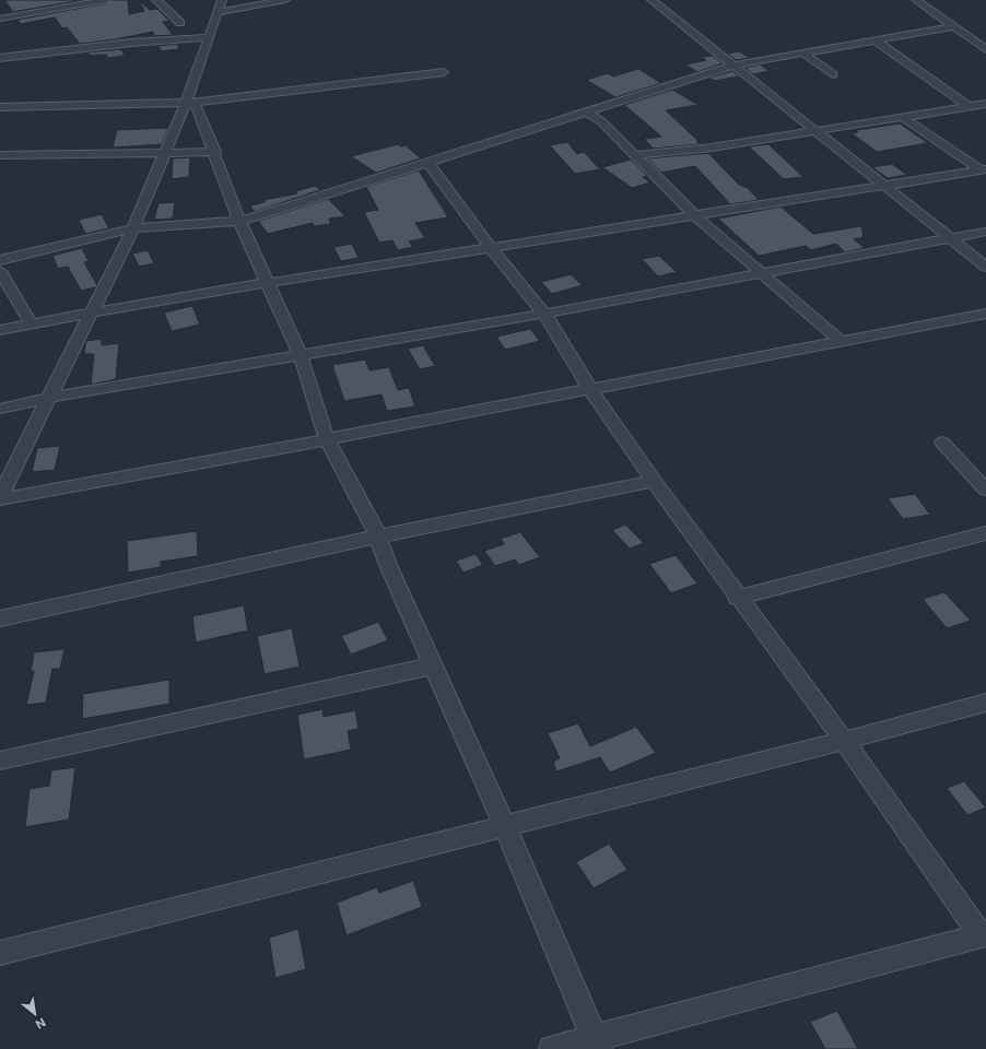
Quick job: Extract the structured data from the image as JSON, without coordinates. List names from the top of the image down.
{
  "north": "bottom right"
}
